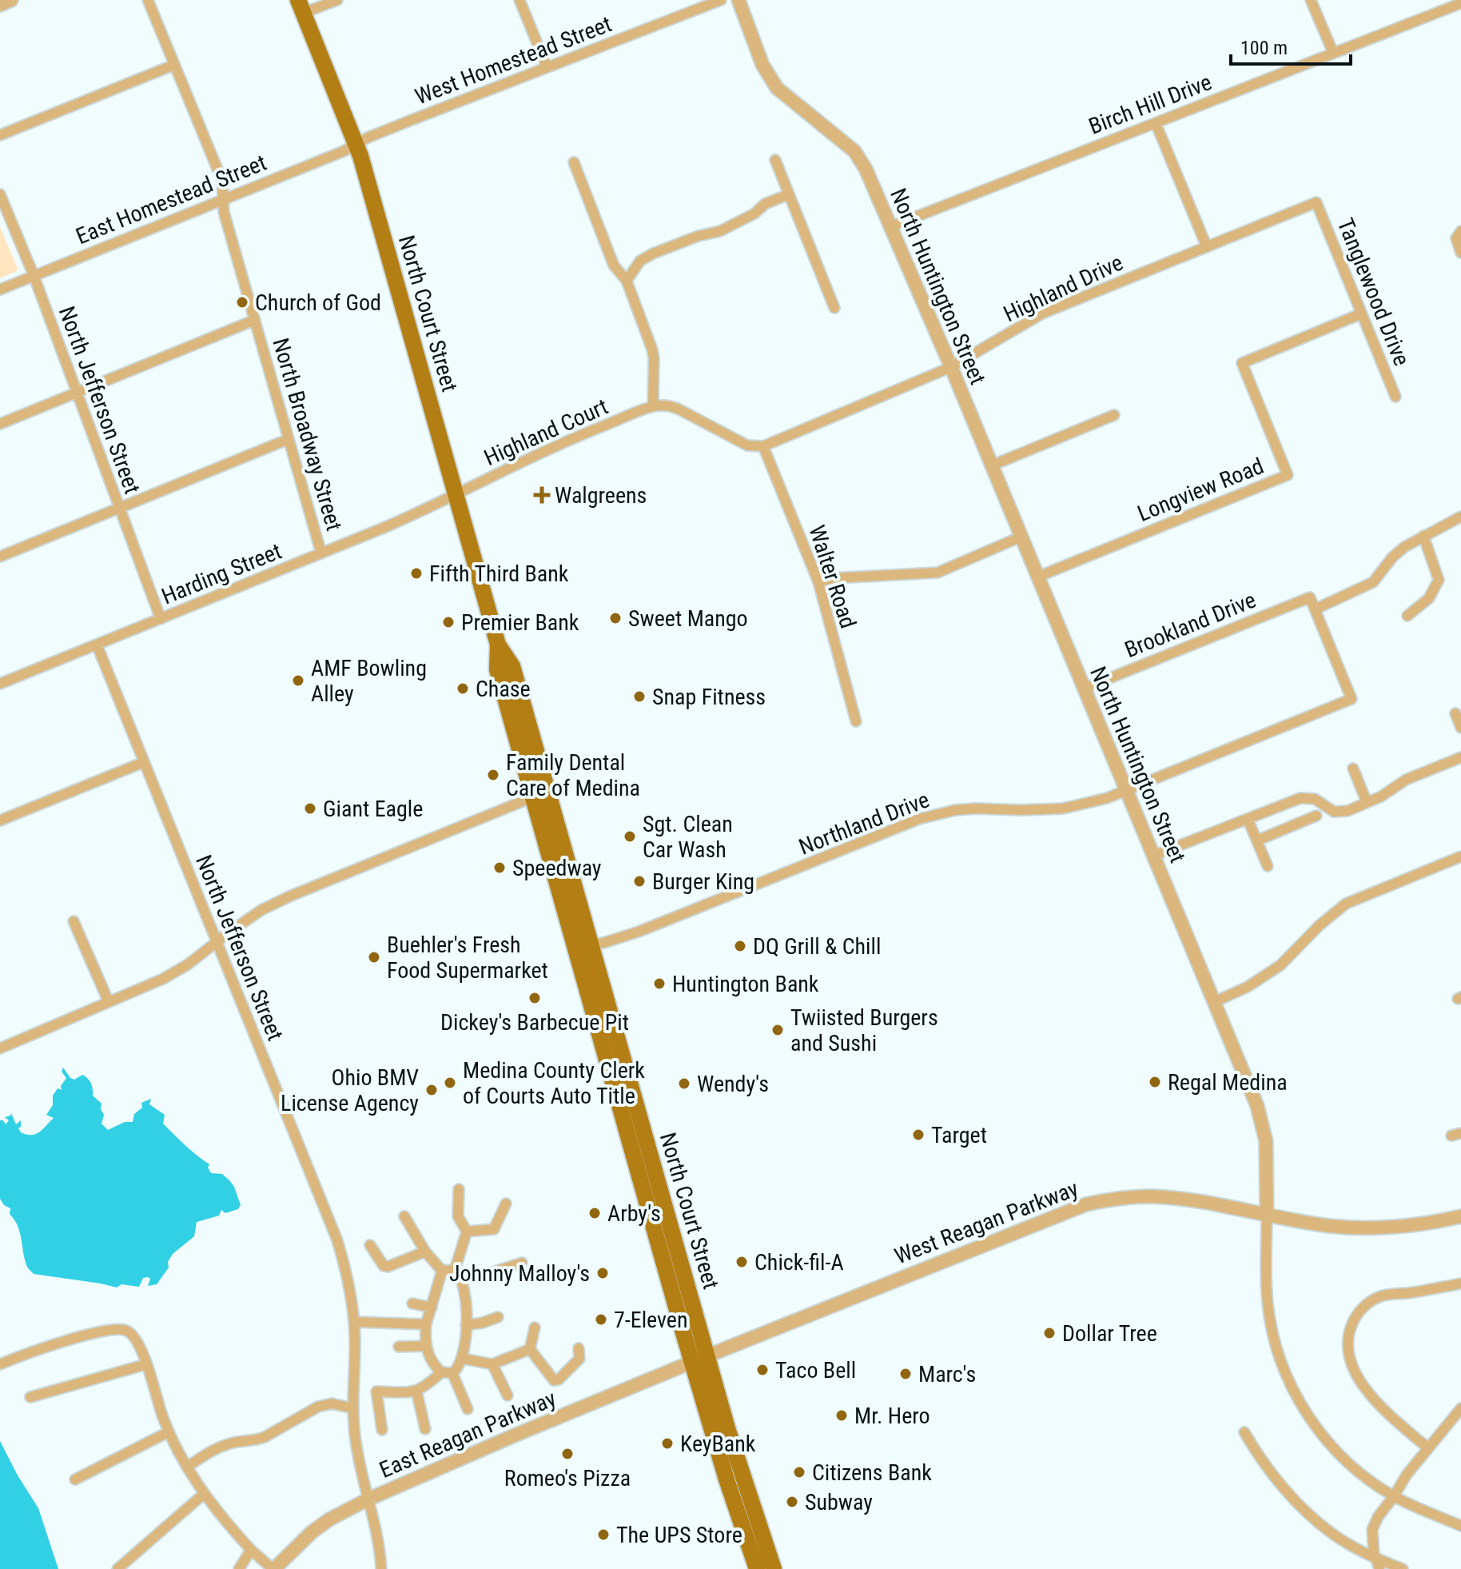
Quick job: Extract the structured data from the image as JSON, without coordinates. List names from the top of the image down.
{
  "streets": {
    "main road": ["North Court Street"],
    "street": [
      "West Homestead Street",
      "Birch Hill Drive",
      "East Homestead Street",
      "North Huntington Street",
      "Highland Drive",
      "Tanglewood Drive",
      "North Jefferson Street",
      "Highland Court",
      "North Broadway Street",
      "Longview Road",
      "Harding Street",
      "Walter Road",
      "Brookland Drive",
      "Northland Drive",
      "West Reagan Parkway",
      "East Reagan Parkway"
    ]
  },
  "crossings": [
    ["West Homestead Street", "East Homestead Street"],
    ["West Homestead Street", "North Court Street"],
    ["Birch Hill Drive", "North Huntington Street"],
    ["East Homestead Street", "North Court Street"],
    ["East Homestead Street", "North Jefferson Street"],
    ["East Homestead Street", "North Broadway Street"],
    ["North Huntington Street", "Highland Drive"],
    ["North Huntington Street", "Longview Road"],
    ["North Huntington Street", "Brookland Drive"],
    ["North Huntington Street", "Northland Drive"],
    ["North Huntington Street", "West Reagan Parkway"],
    ["Highland Drive", "Tanglewood Drive"],
    ["Highland Drive", "Walter Road"],
    ["Tanglewood Drive", "Longview Road"],
    ["North Court Street", "Highland Court"],
    ["North Court Street", "Harding Street"],
    ["North Court Street", "Northland Drive"],
    ["North Court Street", "West Reagan Parkway"],
    ["North Court Street", "East Reagan Parkway"],
    ["North Jefferson Street", "Harding Street"],
    ["North Jefferson Street", "East Reagan Parkway"],
    ["Highland Court", "Harding Street"],
    ["North Broadway Street", "Harding Street"],
    ["Brookland Drive", "Northland Drive"],
    ["West Reagan Parkway", "East Reagan Parkway"]
  ],
  "places": {
    "other": [
      "Church of God",
      "Fifth Third Bank",
      "Sweet Mango",
      "Premier Bank",
      "AMF Bowling Alley",
      "Chase",
      "Snap Fitness",
      "Family Dental Care of Medina",
      "Giant Eagle",
      "Sgt. Clean Car Wash",
      "Speedway",
      "Burger King",
      "DQ Grill & Chill",
      "Buehler's Fresh Food Supermarket",
      "Huntington Bank",
      "Dickey's Barbecue Pit",
      "Twiisted Burgers and Sushi",
      "Regal Medina",
      "Medina County Clerk of Courts Auto Title",
      "Wendy's",
      "Ohio BMV License Agency",
      "Target",
      "Arby's",
      "Chick-fil-A",
      "Johnny Malloy's",
      "7-Eleven",
      "Dollar Tree",
      "Taco Bell",
      "Marc's",
      "Mr. Hero",
      "KeyBank",
      "Romeo's Pizza",
      "Citizens Bank",
      "Subway",
      "The UPS Store"
    ],
    "health": ["Walgreens"]
  },
  "scale_bar": "100 m"
}
